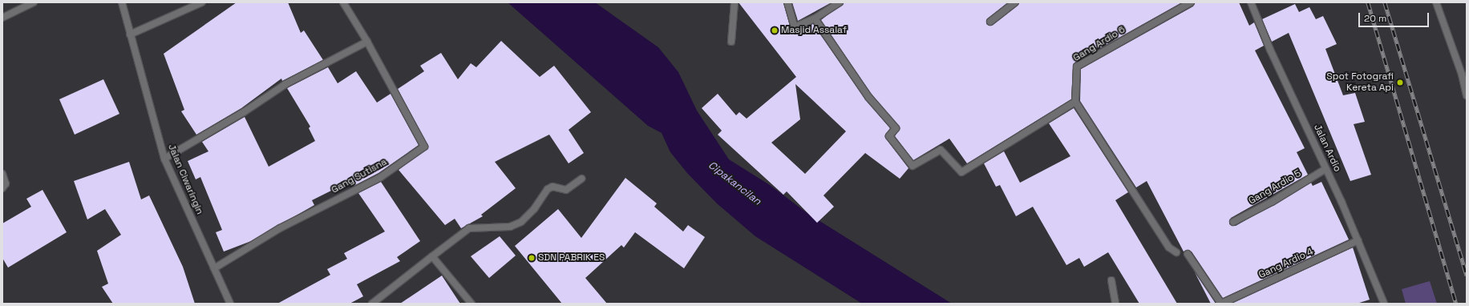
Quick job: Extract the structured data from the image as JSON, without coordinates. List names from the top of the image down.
{
  "streets": {
    "street": [
      "Gang Ardio 6",
      "Jalan Ardio",
      "Gang Sutisna",
      "Jalan Ciwaringin",
      "Gang Ardio 5",
      "Gang Ardio 4"
    ]
  },
  "crossings": [
    ["Jalan Ardio", "Gang Ardio 5"],
    ["Jalan Ardio", "Gang Ardio 4"],
    ["Gang Sutisna", "Jalan Ciwaringin"]
  ],
  "water": ["Cipakancilan"],
  "places": ["Masjid Assalaf", "Spot Fotografi Kereta Api", "SDN PABRIK ES"],
  "scale_bar": "20 m"
}
